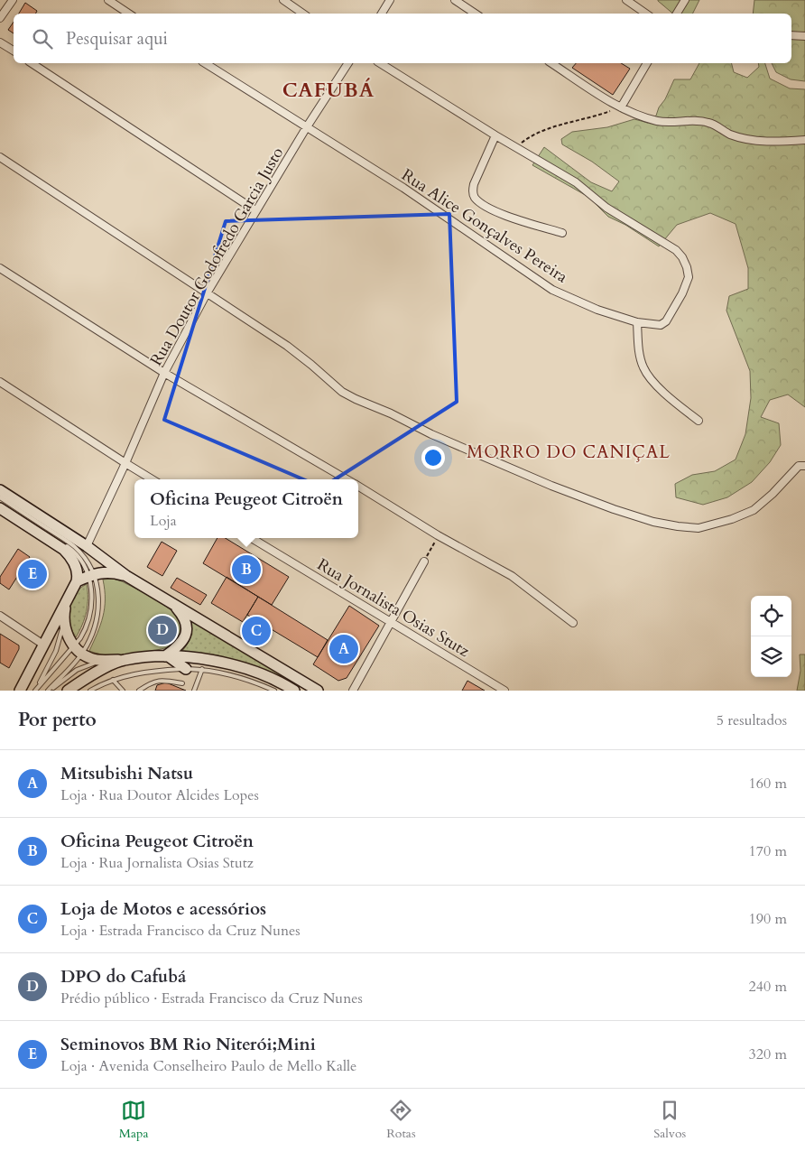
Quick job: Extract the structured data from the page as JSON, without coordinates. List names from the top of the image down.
{
  "streets": {
    "street": ["Rua Alice Gonçalves Pereira", "Rua Doutor Godofredo Garcia Justo", "Rua Jornalista Osias Stutz"]
  },
  "crossings": [
    ["Rua Alice Gonçalves Pereira", "Rua Doutor Godofredo Garcia Justo"]
  ],
  "districts": ["CAFUBÁ", "MORRO DO CANIÇAL"],
  "page": {
    "search": "Pesquisar aqui",
    "popup": ["Oficina Peugeot Citroën", "Loja"],
    "pins": [
      "B",
      "E",
      "D",
      "C",
      "A"
    ],
    "heading": ["Por perto", "5 resultados"],
    "list": [
      {
        "mark": "A",
        "name": "Mitsubishi Natsu",
        "note": "Loja · Rua Doutor Alcides Lopes",
        "value": "160 m"
      },
      {
        "mark": "B",
        "name": "Oficina Peugeot Citroën",
        "note": "Loja · Rua Jornalista Osias Stutz",
        "value": "170 m"
      },
      {
        "mark": "C",
        "name": "Loja de Motos e acessórios",
        "note": "Loja · Estrada Francisco da Cruz Nunes",
        "value": "190 m"
      },
      {
        "mark": "D",
        "name": "DPO do Cafubá",
        "note": "Prédio público · Estrada Francisco da Cruz Nunes",
        "value": "240 m"
      },
      {
        "mark": "E",
        "name": "Seminovos BM Rio Niterói;Mini",
        "note": "Loja · Avenida Conselheiro Paulo de Mello Kalle",
        "value": "320 m"
      }
    ],
    "nav": ["Mapa", "Rotas", "Salvos"]
  }
}
